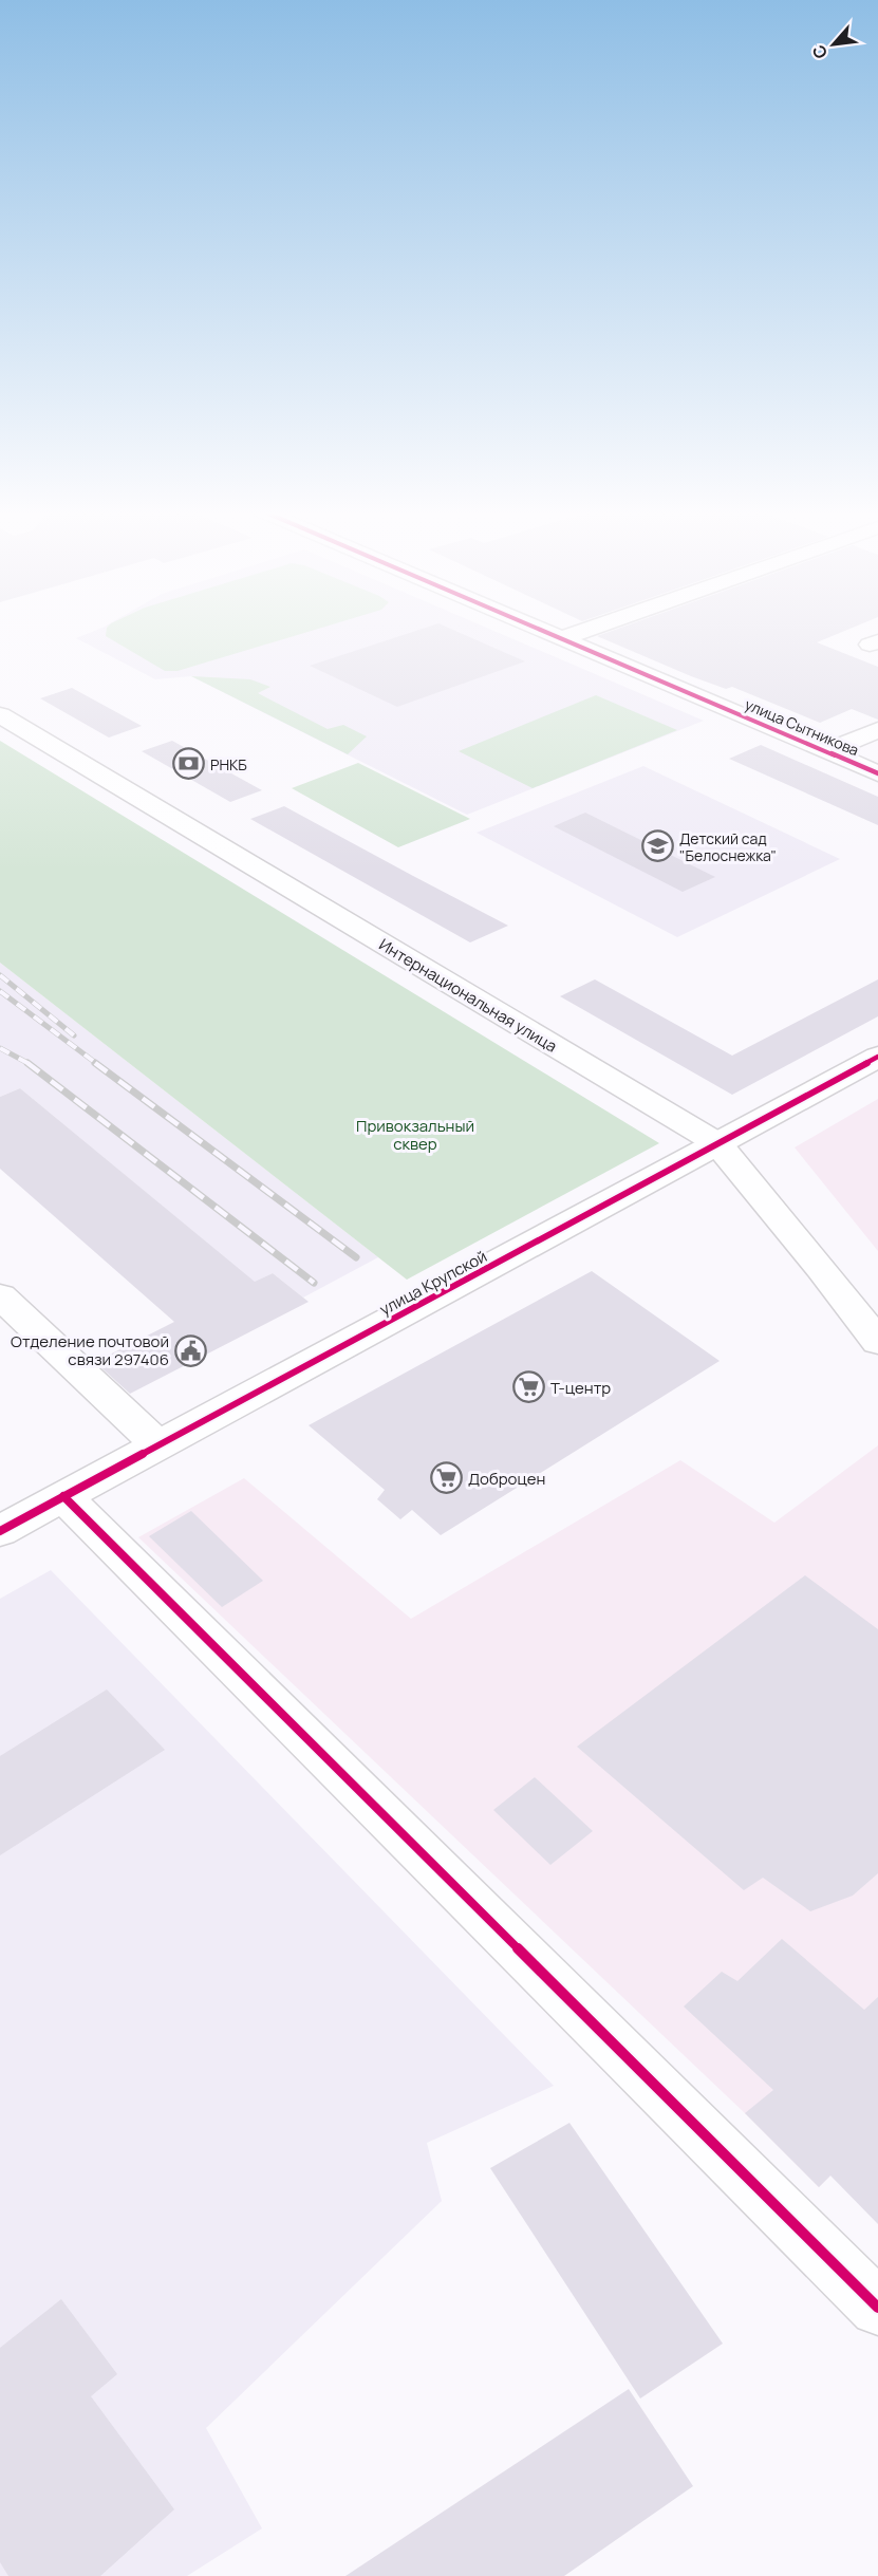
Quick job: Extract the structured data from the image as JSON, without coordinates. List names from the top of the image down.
{
  "streets": {
    "street": ["улица Сытникова", "Интернациональная улица", "улица Крупской"]
  },
  "crossings": [
    ["Интернациональная улица", "улица Крупской"]
  ],
  "parks": ["Привокзальный сквер"],
  "places": {
    "bank": ["РНКБ"],
    "school or university": ["Детский сад \"Белоснежка\""],
    "public building": ["Отделение почтовой связи 297406"],
    "supermarket": ["Т-центр", "Доброцен"]
  },
  "north": "bottom left"
}
